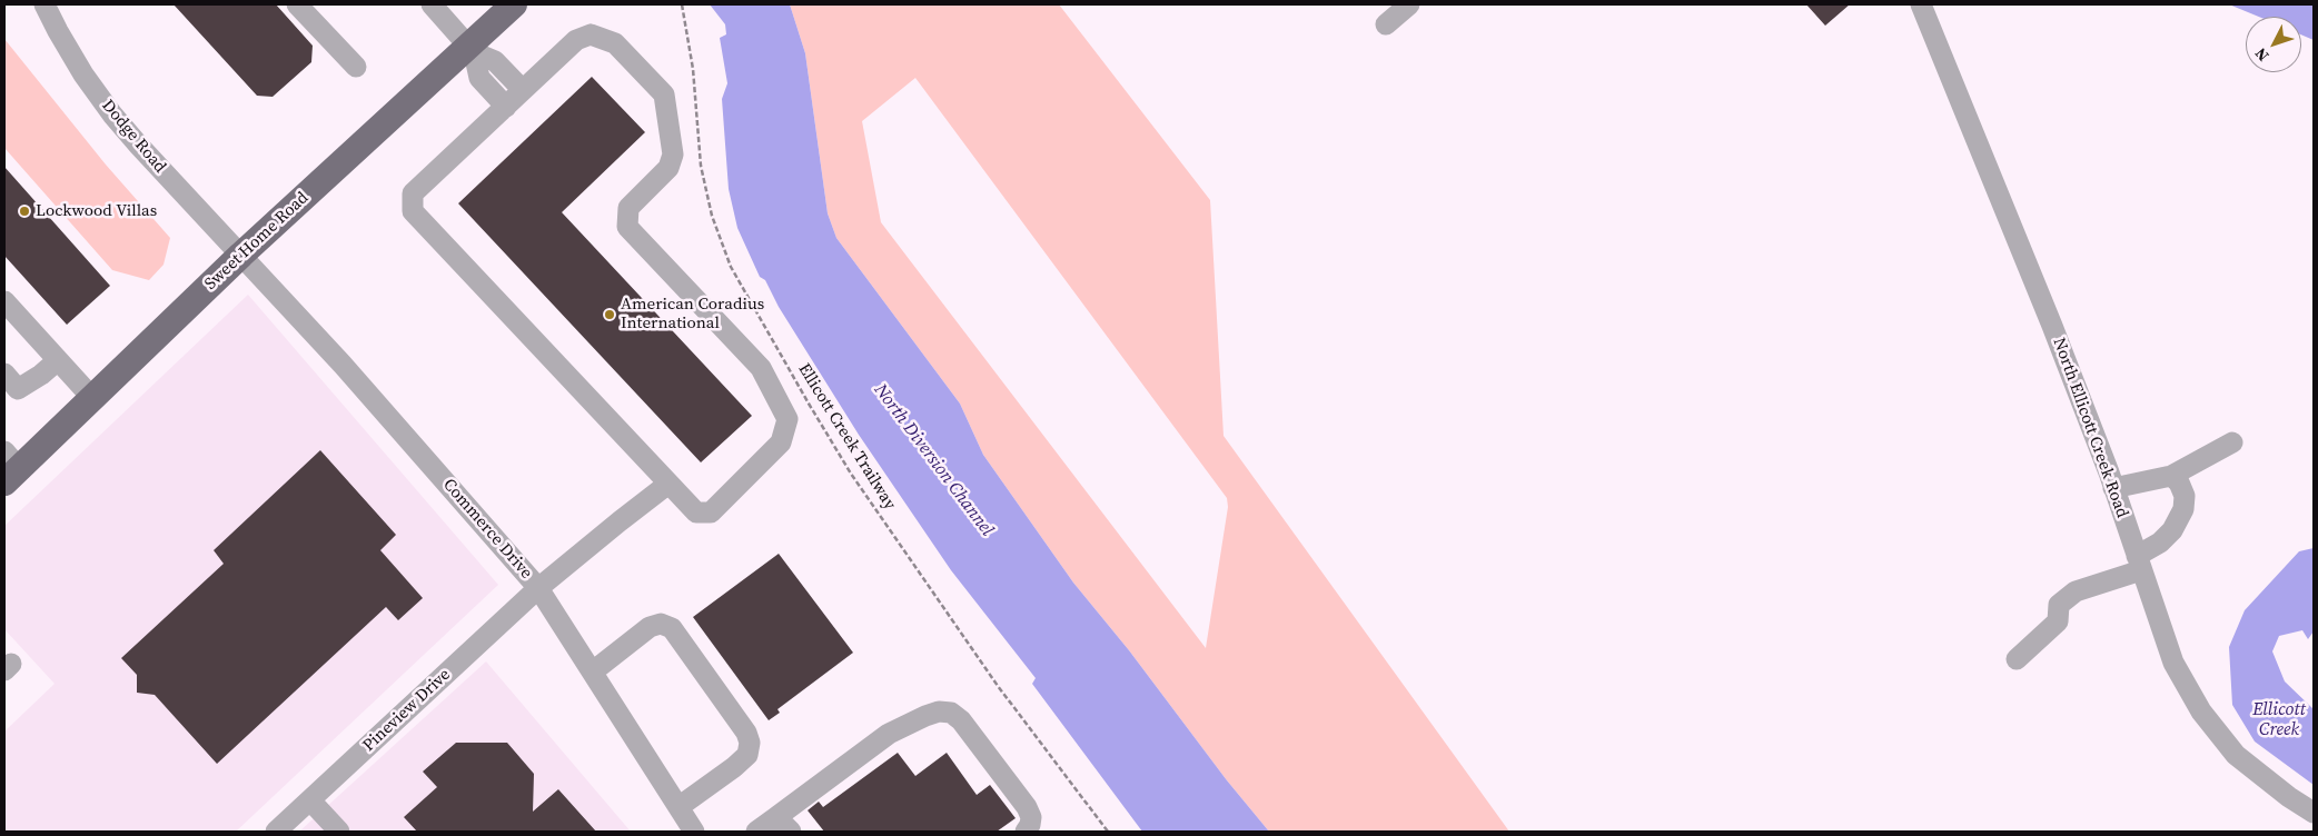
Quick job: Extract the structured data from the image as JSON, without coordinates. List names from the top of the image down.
{
  "streets": {
    "main road": ["Sweet Home Road"],
    "street": [
      "Dodge Road",
      "North Ellicott Creek Road",
      "Commerce Drive",
      "Pineview Drive"
    ],
    "path": ["Ellicott Creek Trailway"]
  },
  "crossings": [
    ["Dodge Road", "Sweet Home Road"],
    ["Dodge Road", "Commerce Drive"],
    ["Sweet Home Road", "Commerce Drive"],
    ["Commerce Drive", "Pineview Drive"]
  ],
  "water": ["North Diversion Channel", "Ellicott Creek"],
  "places": ["Lockwood Villas", "American Coradius International"],
  "north": "bottom left"
}
